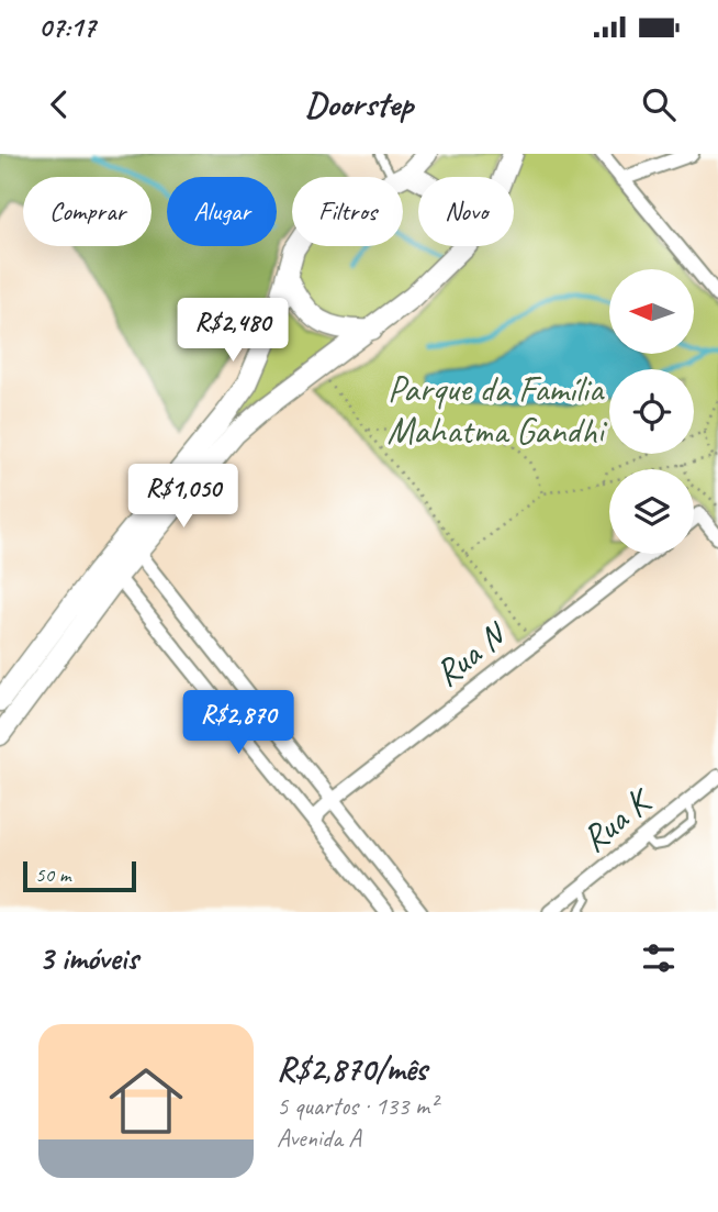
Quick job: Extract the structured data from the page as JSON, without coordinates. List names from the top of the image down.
{
  "streets": {
    "street": ["Rua N", "Rua K"]
  },
  "parks": ["Parque da Família Mahatma Gandhi"],
  "scale_bar": "50 m",
  "north": "left",
  "page": {
    "status": "07:17",
    "header": "Doorstep",
    "chip": [
      "Comprar",
      "Alugar",
      "Filtros",
      "Novo"
    ],
    "price": ["R$2,480", "R$1,050", "R$2,870"],
    "scale": "50 m",
    "heading": "3 imóveis",
    "list": [
      {
        "name": "R$2,870/mês",
        "note": "5 quartos · 133 m² · Avenida A"
      }
    ]
  }
}
